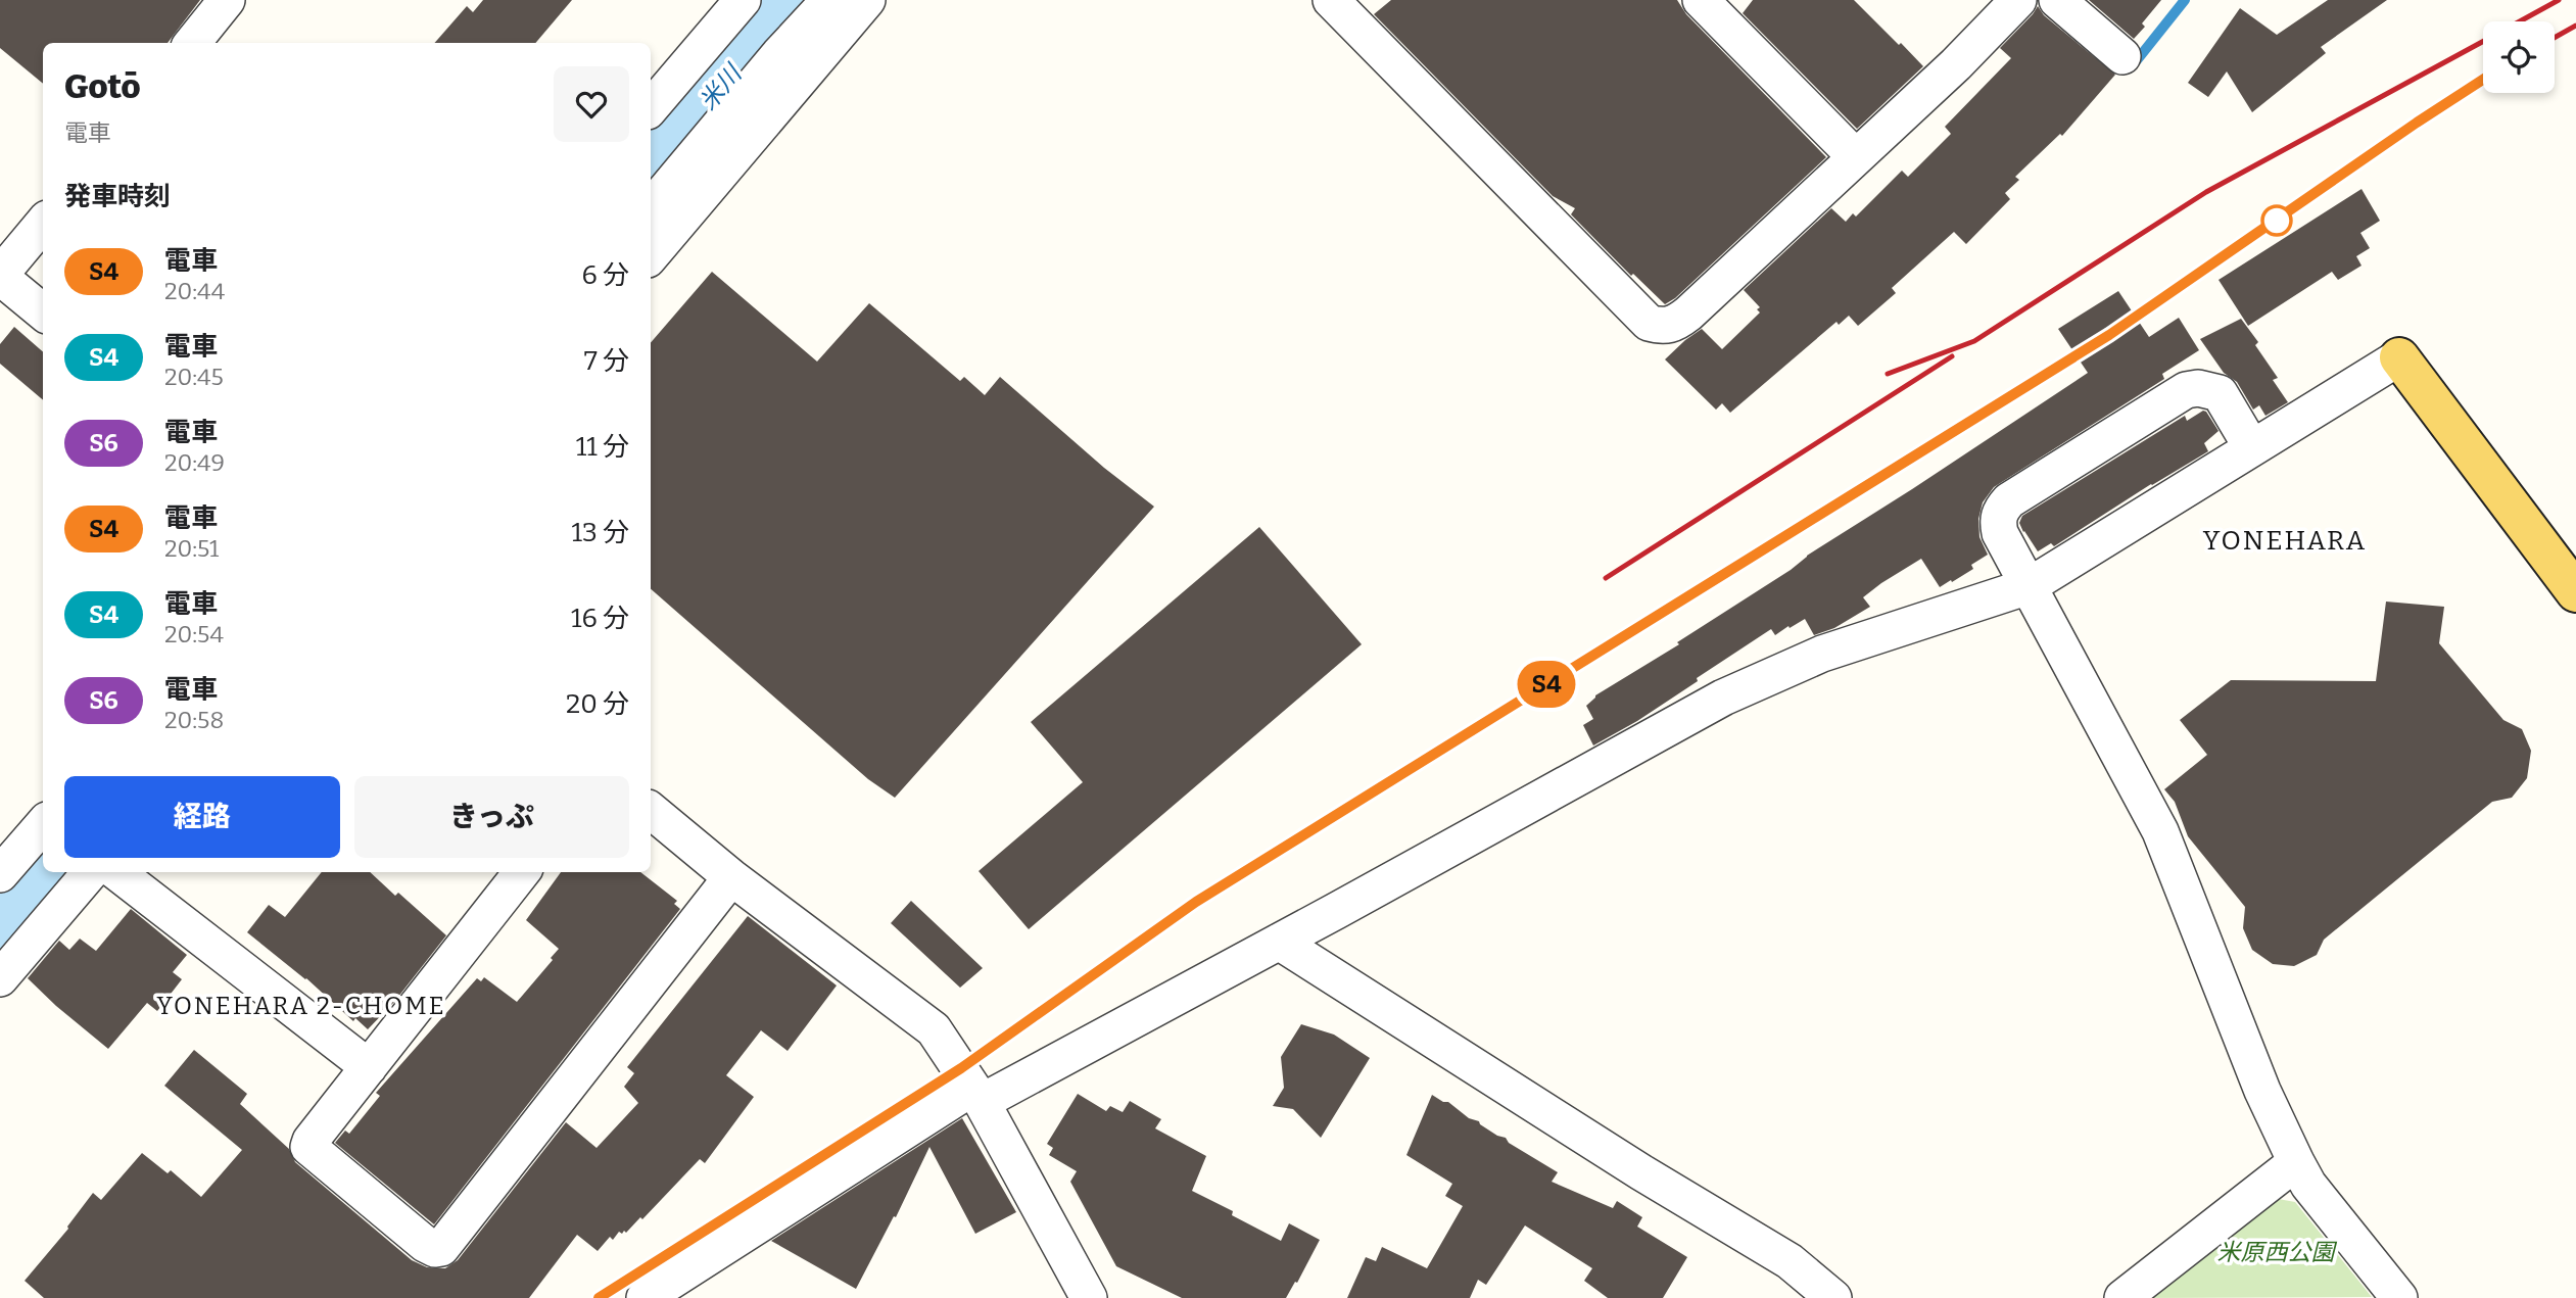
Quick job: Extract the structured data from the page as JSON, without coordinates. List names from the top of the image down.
{
  "districts": ["YONEHARA", "YONEHARA 2-CHOME"],
  "water": ["米川"],
  "parks": ["米原西公園"],
  "page": {
    "on_map": "S4",
    "heading": [
      ["Gotō", "電車"],
      "発車時刻"
    ],
    "list": [
      {
        "mark": "S4",
        "name": "電車",
        "note": "20:44",
        "value": "6 分"
      },
      {
        "mark": "S4",
        "name": "電車",
        "note": "20:45",
        "value": "7 分"
      },
      {
        "mark": "S6",
        "name": "電車",
        "note": "20:49",
        "value": "11 分"
      },
      {
        "mark": "S4",
        "name": "電車",
        "note": "20:51",
        "value": "13 分"
      },
      {
        "mark": "S4",
        "name": "電車",
        "note": "20:54",
        "value": "16 分"
      },
      {
        "mark": "S6",
        "name": "電車",
        "note": "20:58",
        "value": "20 分"
      }
    ],
    "buttons": ["経路", "きっぷ"]
  }
}
